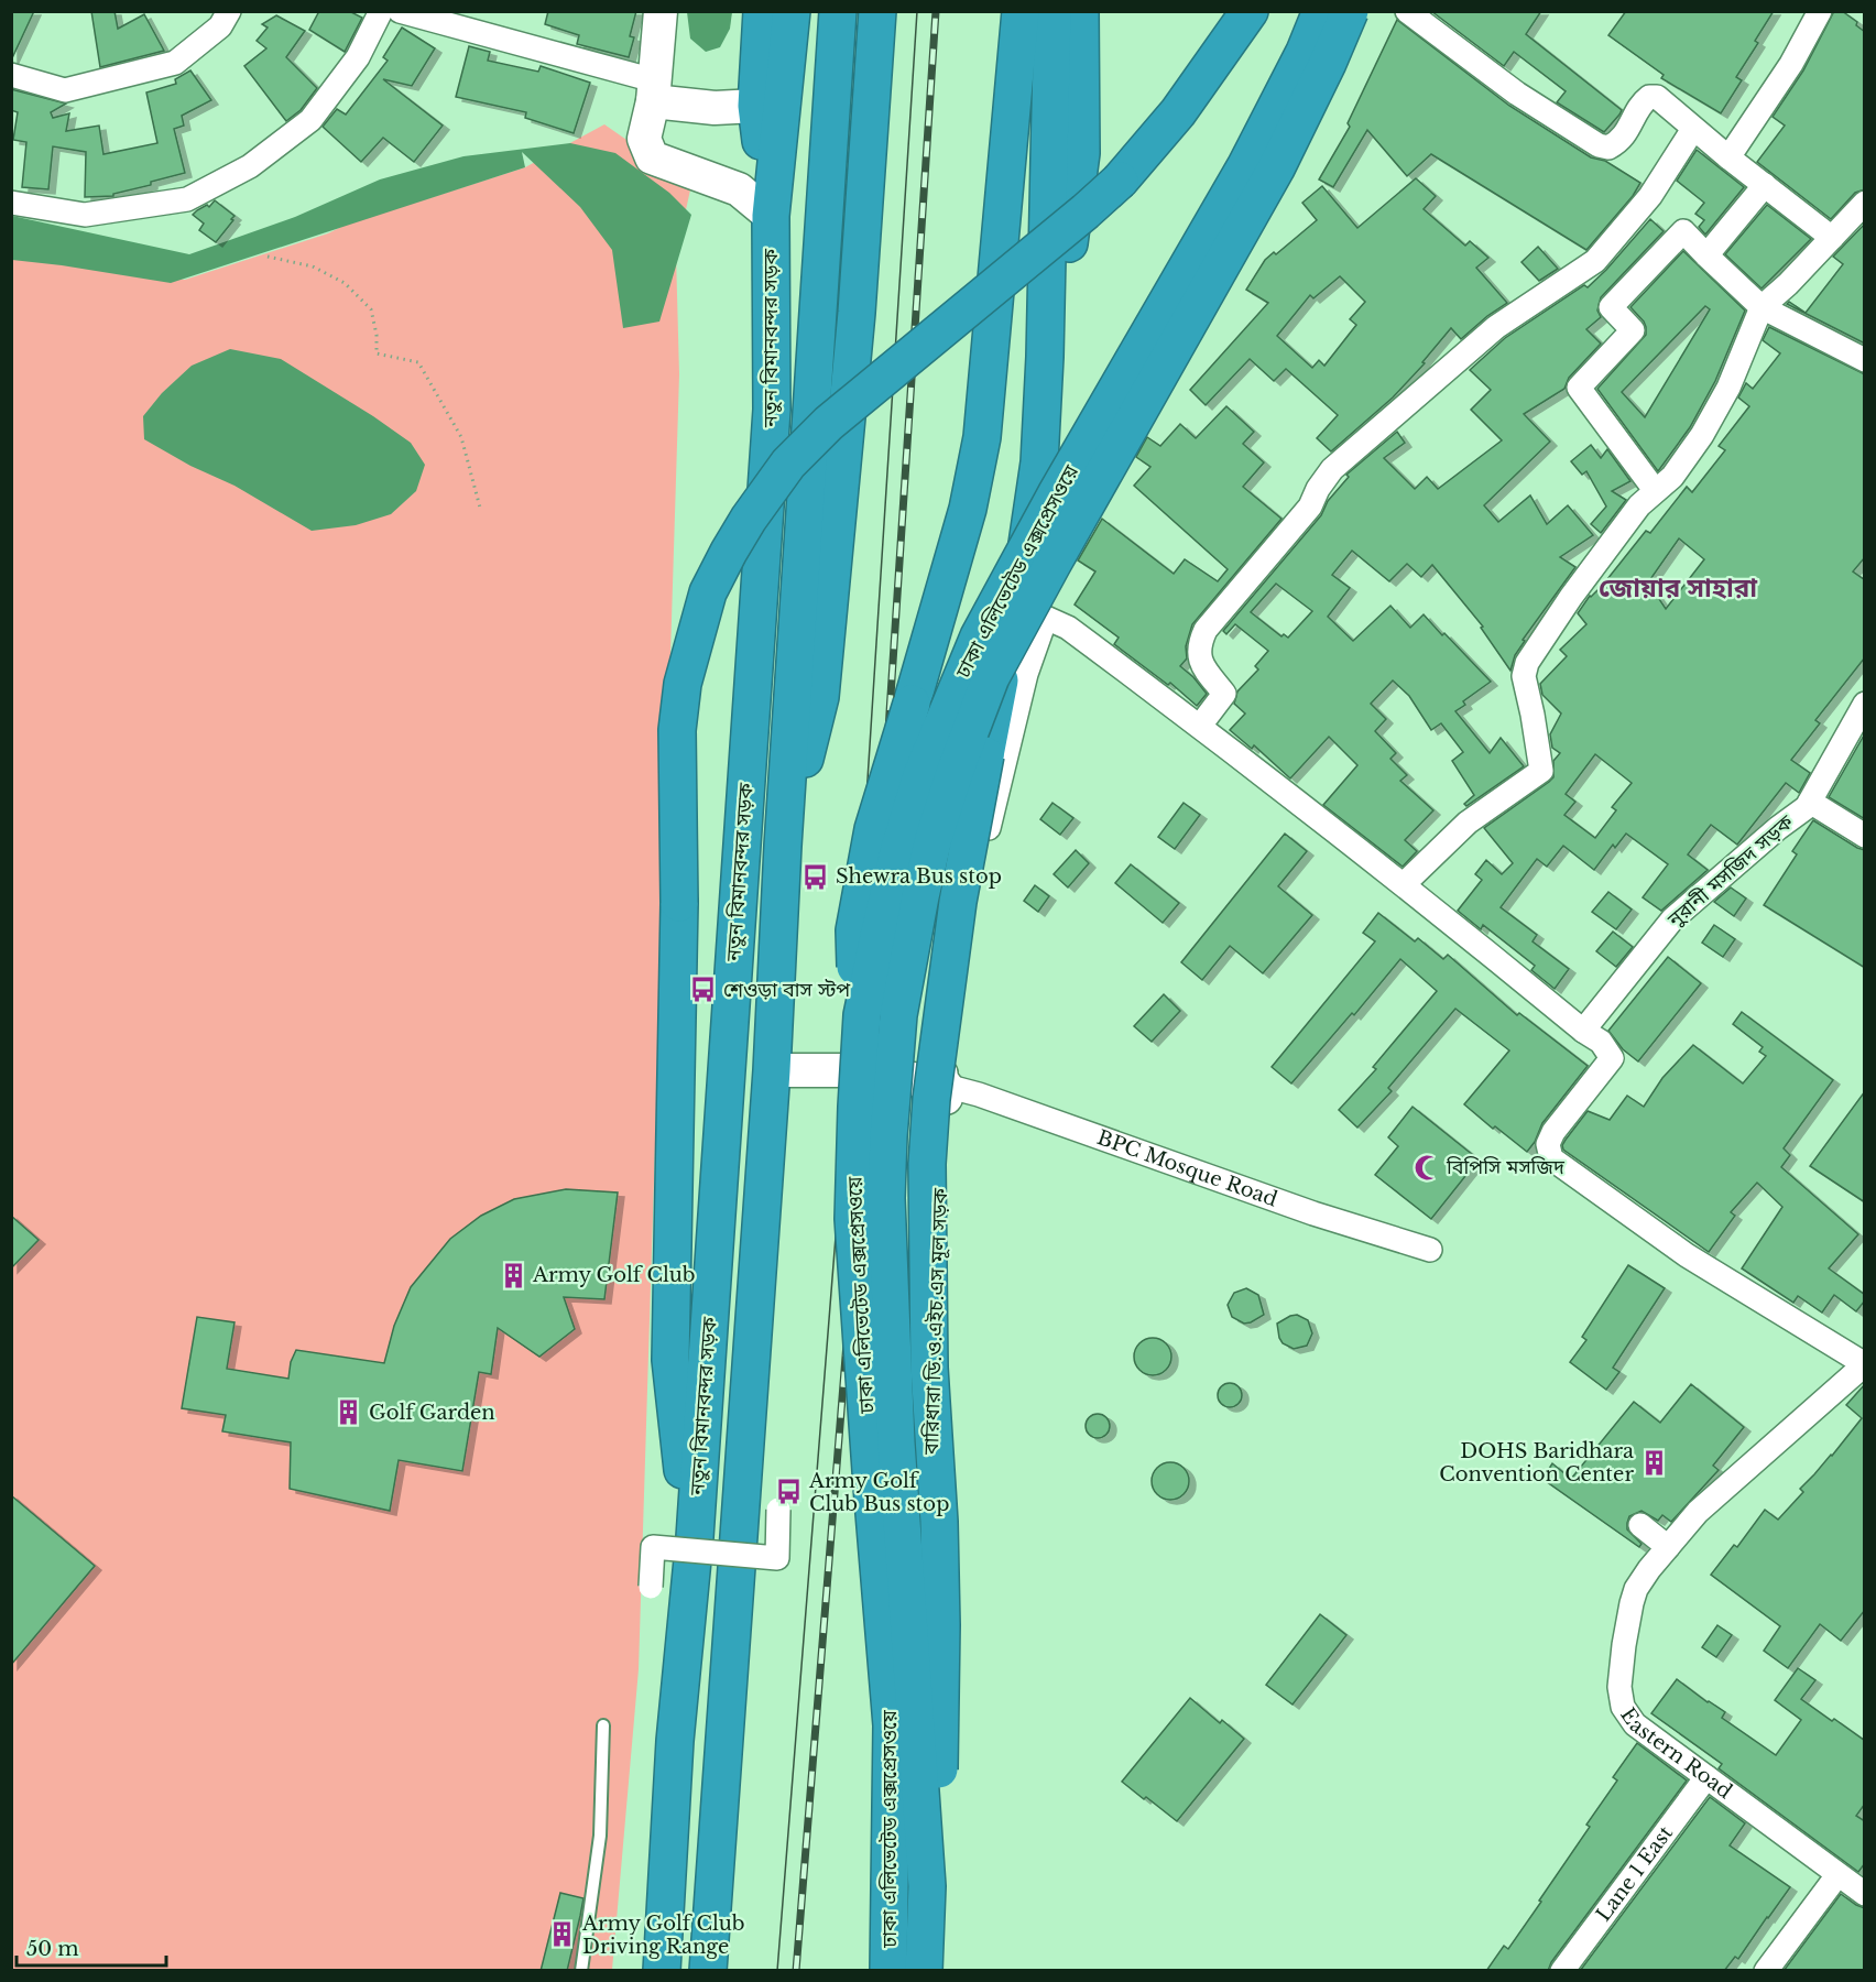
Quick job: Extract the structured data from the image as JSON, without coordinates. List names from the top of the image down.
{
  "streets": {
    "highway": ["নতুন বিমানবন্দর সড়ক", "ঢাকা এলিভেটেড এক্সপ্রেসওয়ে"],
    "street": [
      "নুরানী মসজিদ সড়ক",
      "BPC Mosque Road",
      "বারিধারা ডি.ও.এইচ.এস মূল সড়ক",
      "Eastern Road",
      "Lane 1 East"
    ]
  },
  "crossings": [
    ["ঢাকা এলিভেটেড এক্সপ্রেসওয়ে", "বারিধারা ডি.ও.এইচ.এস মূল সড়ক"],
    ["BPC Mosque Road", "বারিধারা ডি.ও.এইচ.এস মূল সড়ক"],
    ["Eastern Road", "Lane 1 East"]
  ],
  "districts": ["জোয়ার সাহারা"],
  "places": {
    "bus stop": ["Shewra Bus stop", "শেওড়া বাস স্টপ", "Army Golf Club Bus stop"],
    "mosque": ["বিপিসি মসজিদ"],
    "building": [
      "Army Golf Club",
      "Golf Garden",
      "DOHS Baridhara Convention Center",
      "Army Golf Club Driving Range"
    ]
  },
  "scale_bar": "50 m"
}
